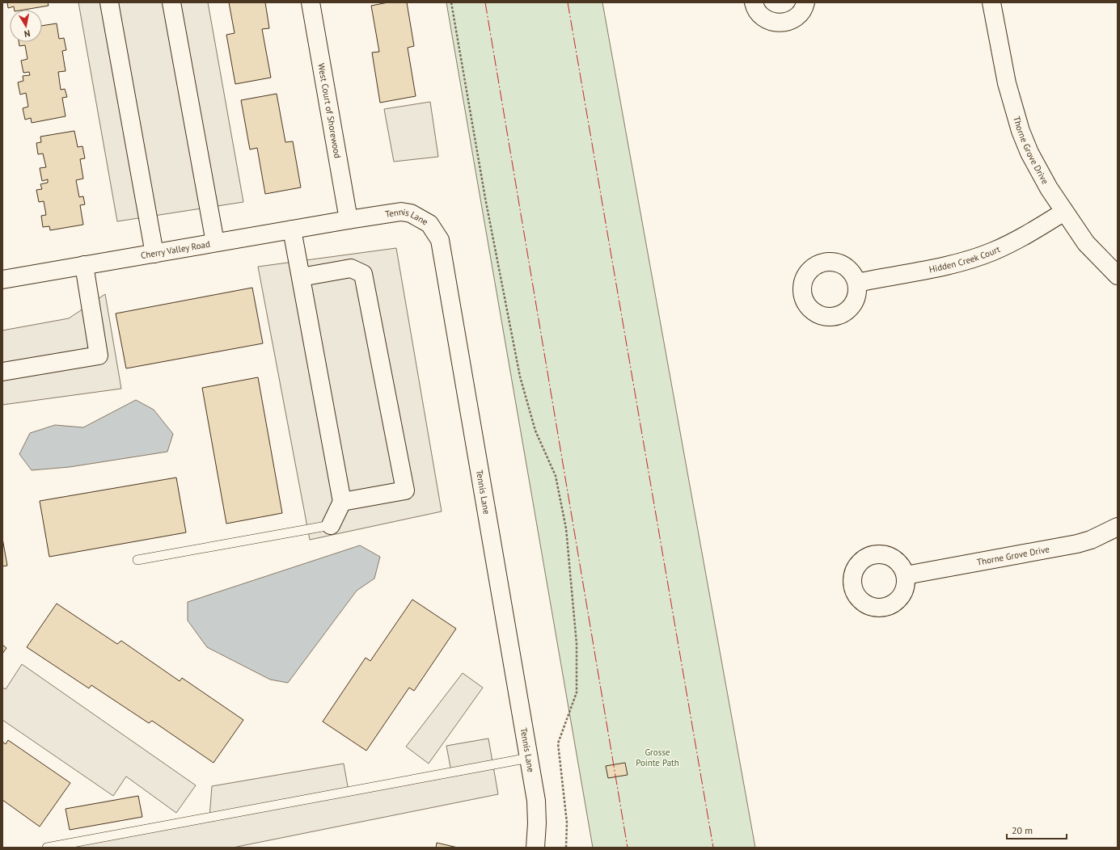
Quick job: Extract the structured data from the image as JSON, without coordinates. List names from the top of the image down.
{
  "streets": {
    "street": [
      "West Court of Shorewood",
      "Thorne Grove Drive",
      "Tennis Lane",
      "Cherry Valley Road",
      "Hidden Creek Court"
    ]
  },
  "crossings": [
    ["West Court of Shorewood", "Tennis Lane"],
    ["West Court of Shorewood", "Cherry Valley Road"],
    ["Thorne Grove Drive", "Hidden Creek Court"],
    ["Tennis Lane", "Cherry Valley Road"]
  ],
  "parks": ["Grosse Pointe Path"],
  "scale_bar": "20 m",
  "north": "bottom"
}
